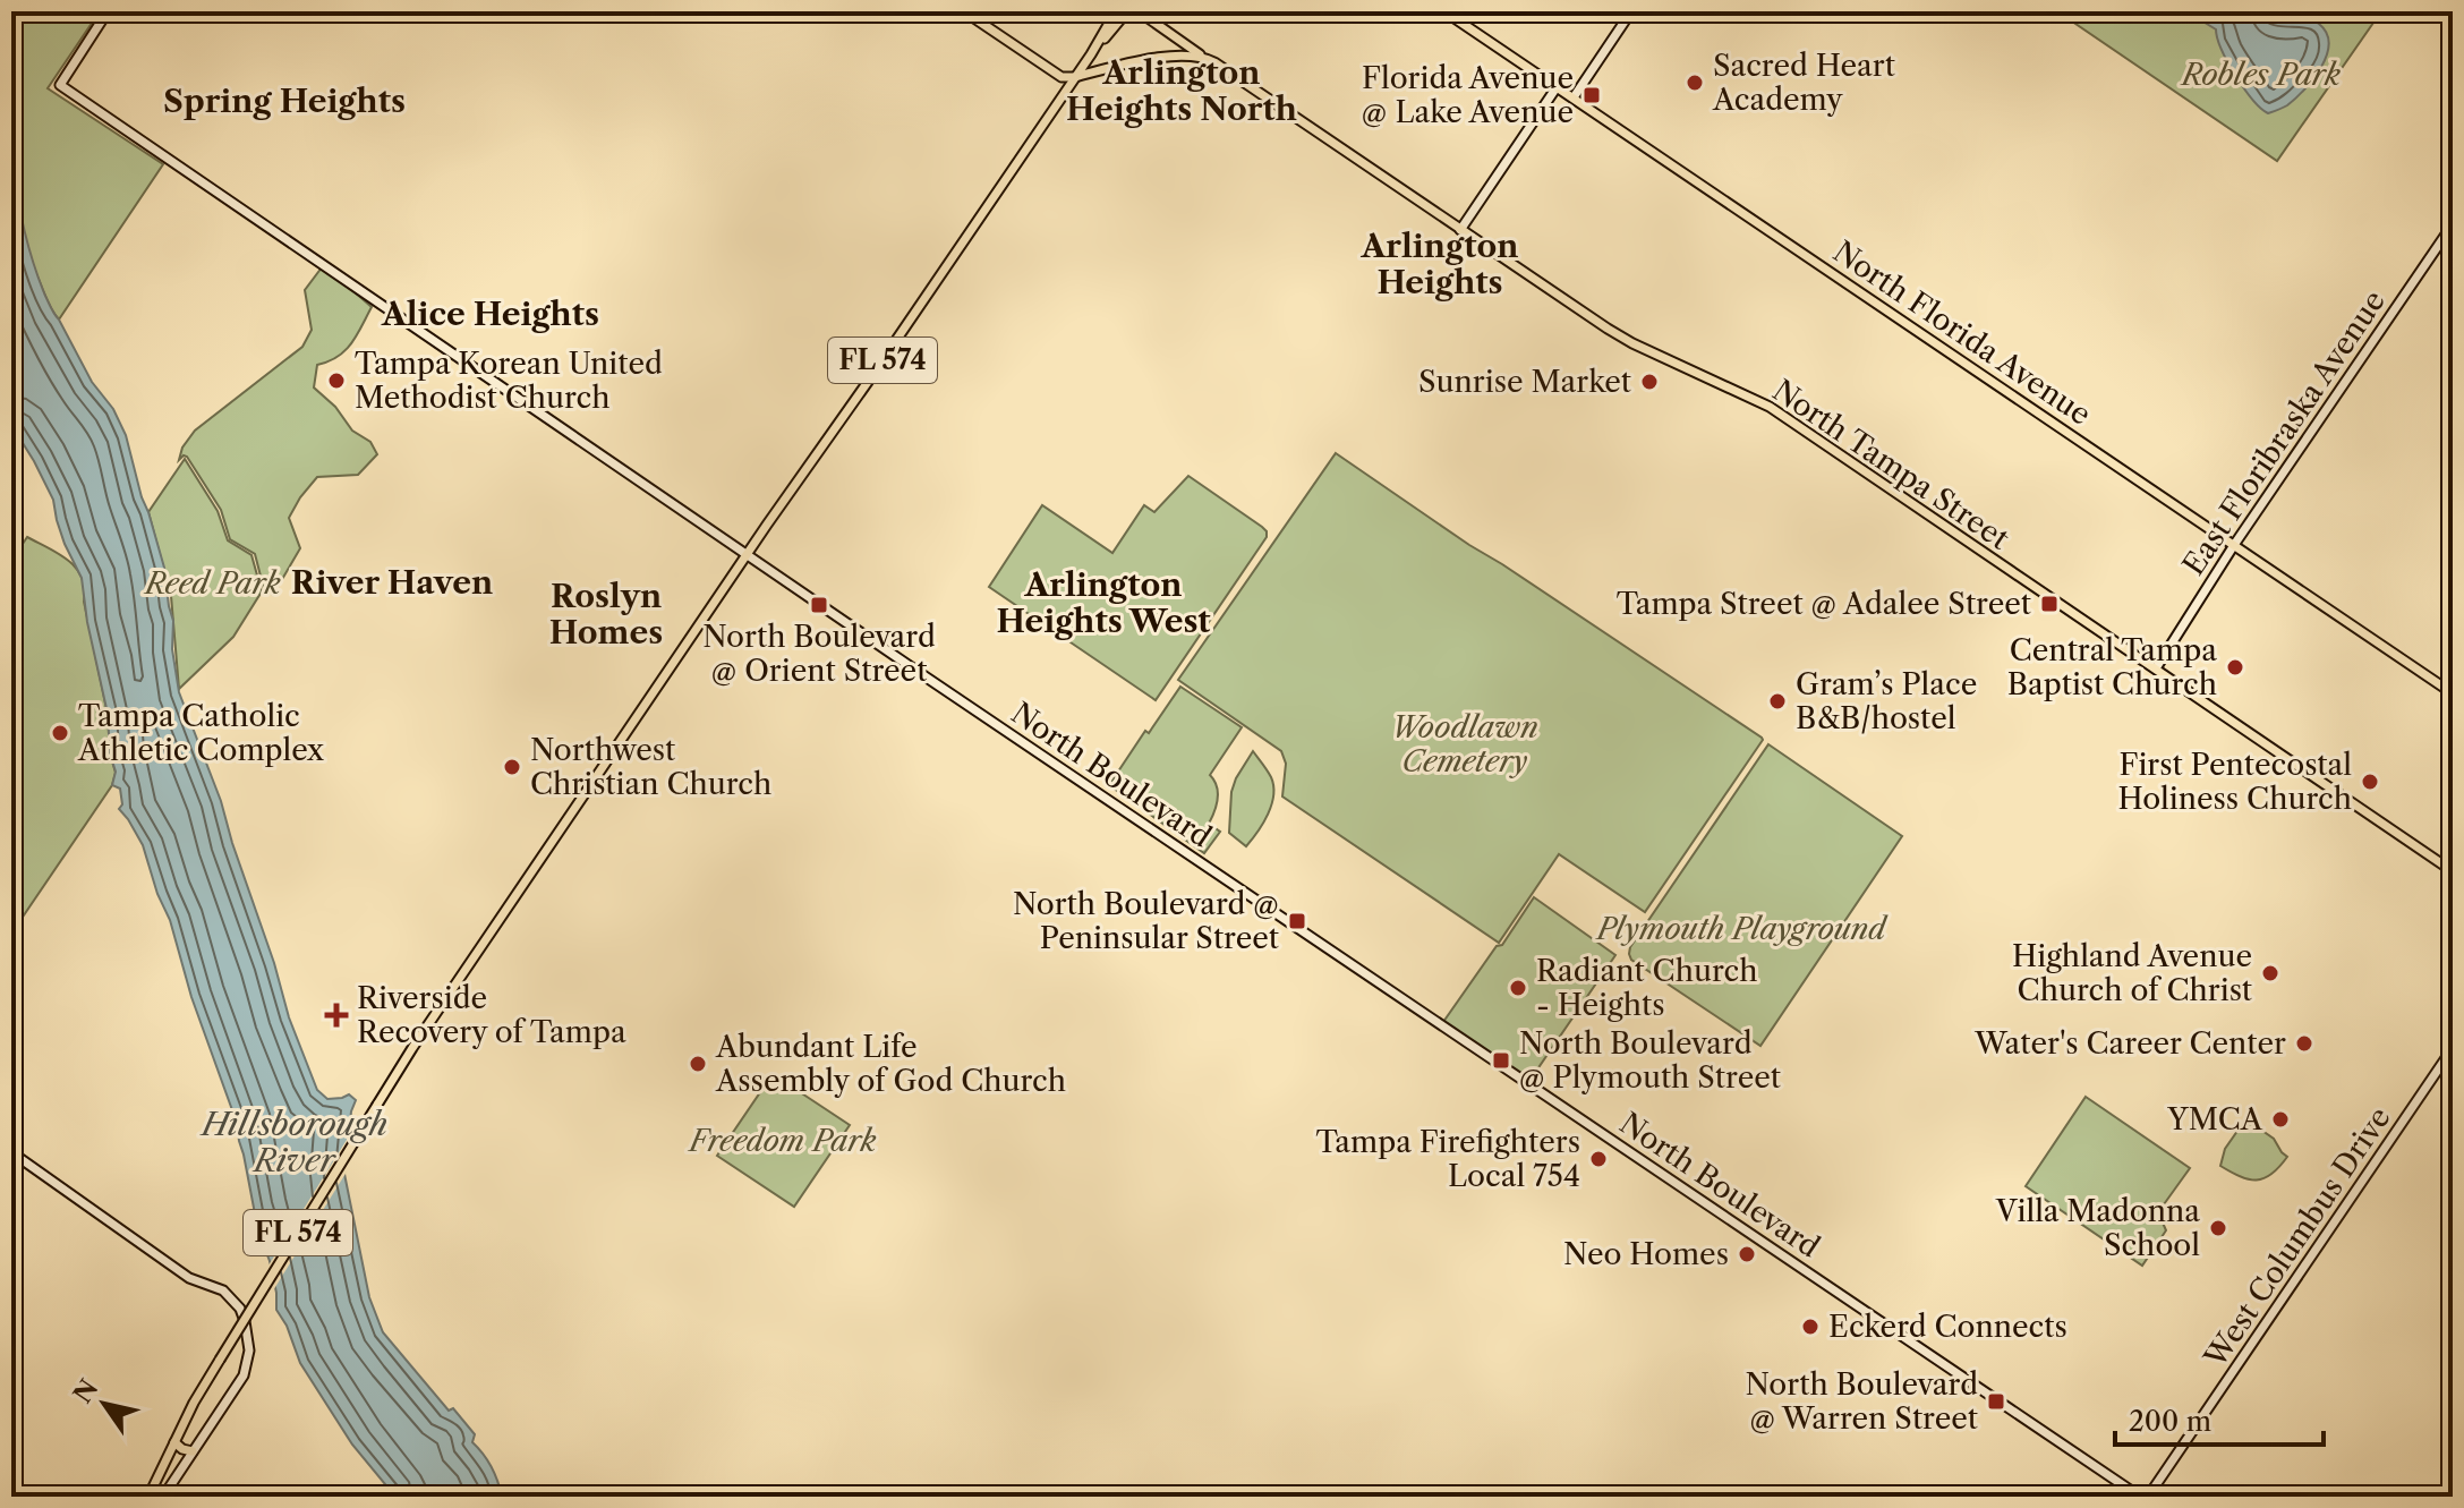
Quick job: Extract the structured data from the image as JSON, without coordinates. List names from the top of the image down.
{
  "streets": {
    "main road": ["North Florida Avenue", "FL 574", "North Tampa Street"],
    "street": ["East Floribraska Avenue", "North Boulevard", "West Columbus Drive"]
  },
  "crossings": [
    ["North Florida Avenue", "East Floribraska Avenue"],
    ["FL 574", "North Boulevard"],
    ["East Floribraska Avenue", "North Tampa Street"]
  ],
  "districts": [
    "Arlington Heights North",
    "Spring Heights",
    "Arlington Heights",
    "Alice Heights",
    "River Haven",
    "Arlington Heights West",
    "Roslyn Homes"
  ],
  "water": ["Hillsborough River"],
  "parks": [
    "Robles Park",
    "Reed Park",
    "Woodlawn Cemetery",
    "Plymouth Playground",
    "Freedom Park"
  ],
  "places": {
    "other": [
      "Sacred Heart Academy",
      "Tampa Korean United Methodist Church",
      "Sunrise Market",
      "Central Tampa Baptist Church",
      "Gram’s Place B&B/hostel",
      "Tampa Catholic Athletic Complex",
      "Northwest Christian Church",
      "First Pentecostal Holiness Church",
      "Highland Avenue Church of Christ",
      "Radiant Church - Heights",
      "Water's Career Center",
      "Abundant Life Assembly of God Church",
      "YMCA",
      "Tampa Firefighters Local 754",
      "Villa Madonna School",
      "Neo Homes",
      "Eckerd Connects"
    ],
    "transit": [
      "Florida Avenue @ Lake Avenue",
      "Tampa Street @ Adalee Street",
      "North Boulevard @ Orient Street",
      "North Boulevard @ Peninsular Street",
      "North Boulevard @ Plymouth Street",
      "North Boulevard @ Warren Street"
    ],
    "health": ["Riverside Recovery of Tampa"]
  },
  "scale_bar": "200 m",
  "north": "top left"
}
